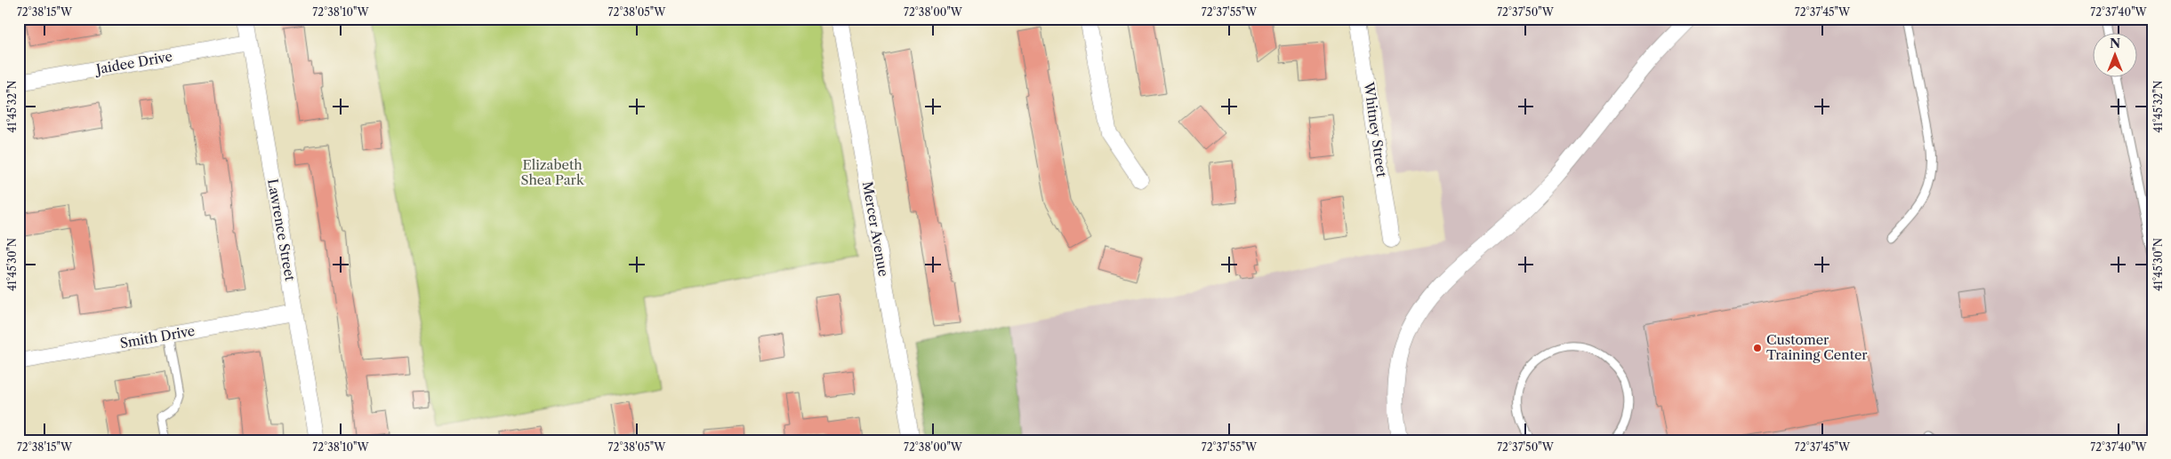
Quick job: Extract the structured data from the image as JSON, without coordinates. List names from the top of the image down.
{
  "streets": {
    "street": [
      "Jaidee Drive",
      "Whitney Street",
      "Mercer Avenue",
      "Lawrence Street",
      "Smith Drive"
    ]
  },
  "crossings": [
    ["Jaidee Drive", "Lawrence Street"],
    ["Lawrence Street", "Smith Drive"]
  ],
  "parks": ["Elizabeth Shea Park"],
  "places": ["Customer Training Center"],
  "north": "top",
  "coordinates": [
    "72°38'15\"W",
    "72°38'10\"W",
    "72°38'05\"W",
    "72°38'00\"W",
    "72°37'55\"W",
    "72°37'50\"W",
    "72°37'45\"W",
    "72°37'40\"W",
    "41°45'32\"N",
    "41°45'30\"N"
  ]
}
